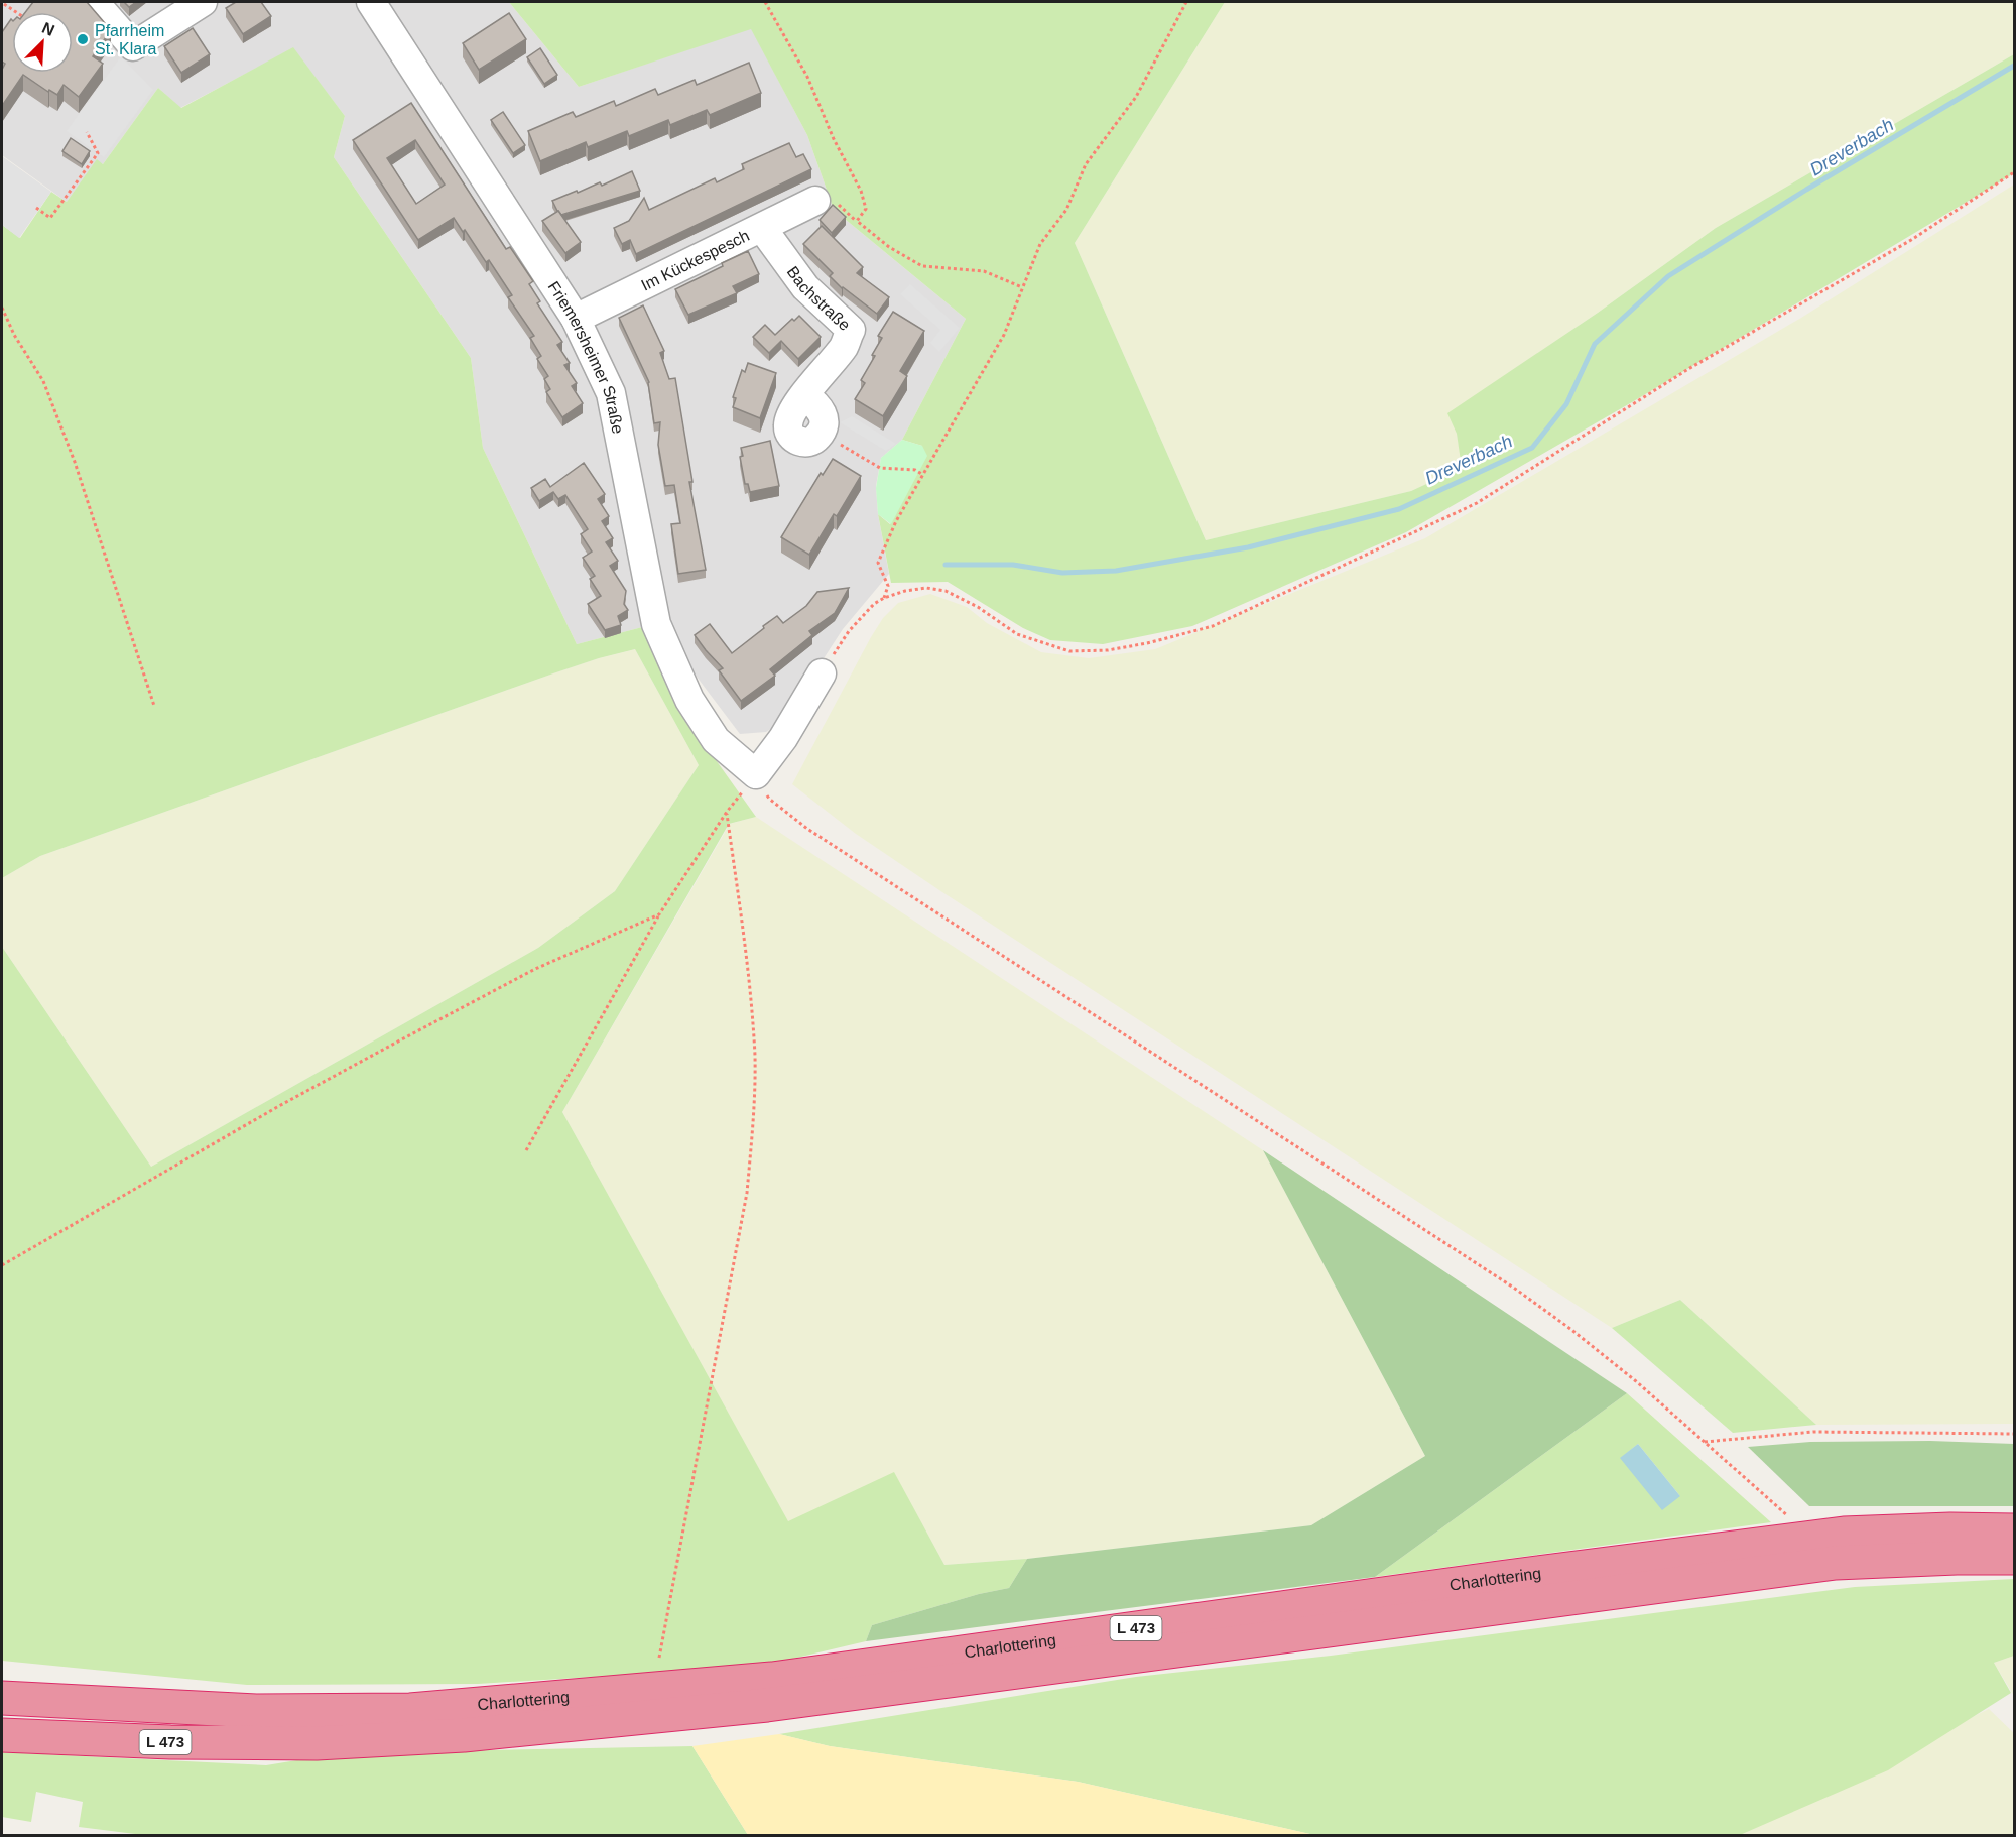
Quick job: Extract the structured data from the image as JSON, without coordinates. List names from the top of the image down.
{
  "streets": {
    "highway": ["Charlottering", "L 473"],
    "street": ["Im Kückespesch", "Bachstraße", "Friemersheimer Straße"]
  },
  "crossings": [
    ["Im Kückespesch", "Bachstraße"],
    ["Im Kückespesch", "Friemersheimer Straße"]
  ],
  "water": ["Dreverbach"],
  "places": ["Pfarrheim St. Klara"],
  "north": "top right"
}
